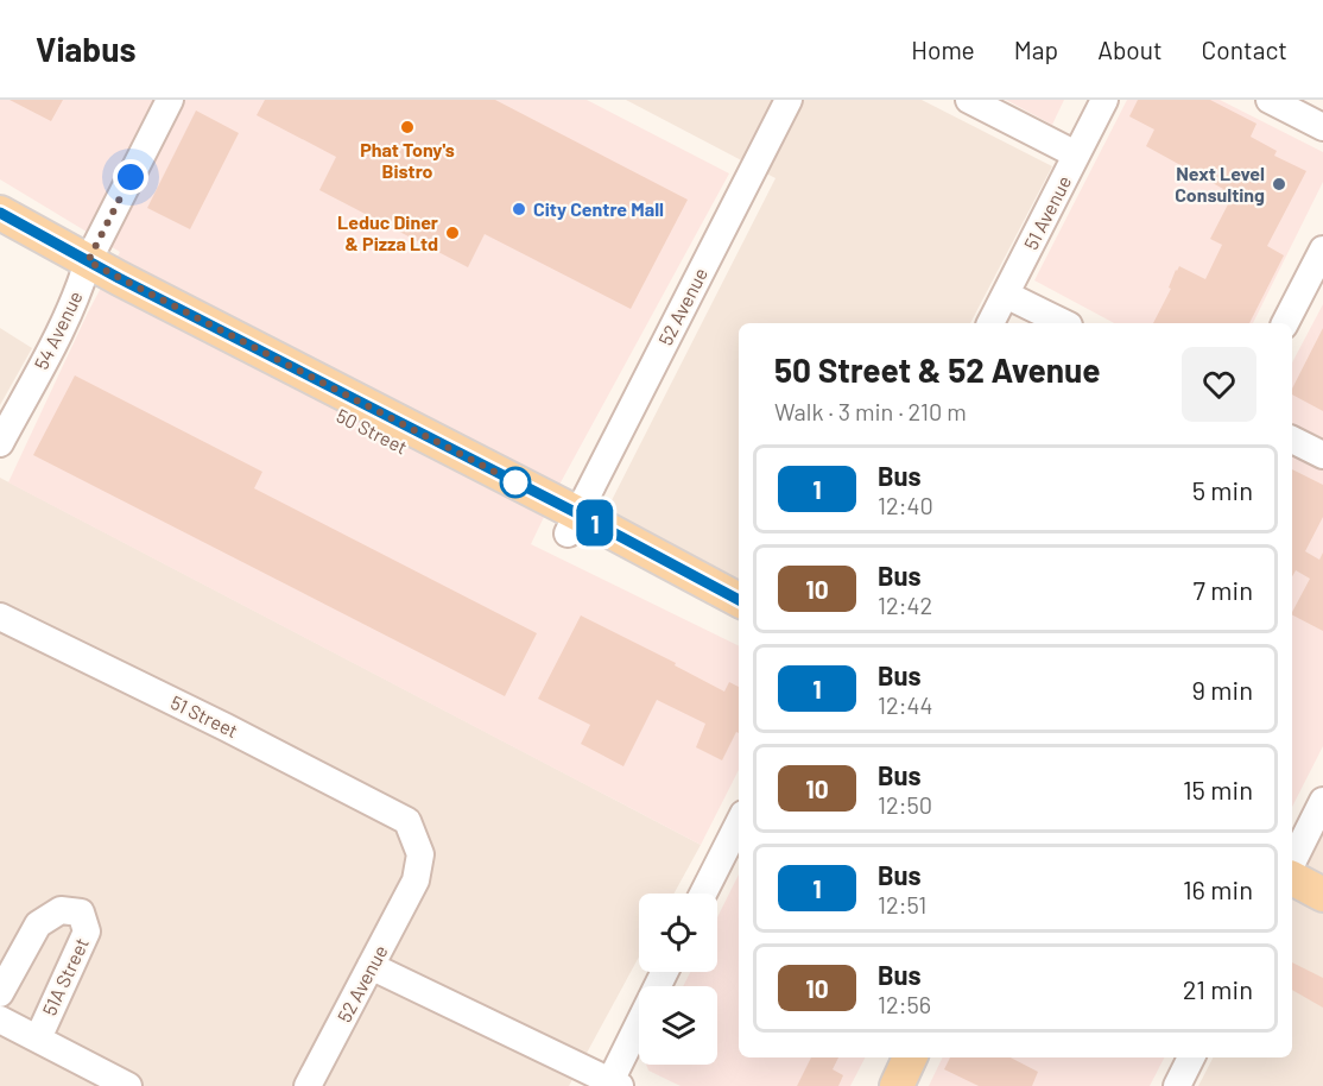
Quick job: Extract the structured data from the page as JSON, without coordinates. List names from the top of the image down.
{
  "streets": {
    "main road": ["50 Street"],
    "street": [
      "51 Avenue",
      "52 Avenue",
      "54 Avenue",
      "51 Street",
      "51A Street"
    ]
  },
  "crossings": [
    ["52 Avenue", "50 Street"],
    ["52 Avenue", "51 Street"],
    ["54 Avenue", "50 Street"]
  ],
  "places": [
    "Phat Tony's Bistro",
    "Next Level Consulting",
    "City Centre Mall",
    "Leduc Diner & Pizza Ltd"
  ],
  "lines": ["bus line 1"],
  "page": {
    "header": "Viabus",
    "nav": [
      "Home",
      "Map",
      "About",
      "Contact"
    ],
    "on_map": "1",
    "heading": ["50 Street & 52 Avenue", "Walk · 3 min · 210 m"],
    "list": [
      {
        "mark": "1",
        "name": "Bus",
        "note": "12:40",
        "value": "5 min"
      },
      {
        "mark": "10",
        "name": "Bus",
        "note": "12:42",
        "value": "7 min"
      },
      {
        "mark": "1",
        "name": "Bus",
        "note": "12:44",
        "value": "9 min"
      },
      {
        "mark": "10",
        "name": "Bus",
        "note": "12:50",
        "value": "15 min"
      },
      {
        "mark": "1",
        "name": "Bus",
        "note": "12:51",
        "value": "16 min"
      },
      {
        "mark": "10",
        "name": "Bus",
        "note": "12:56",
        "value": "21 min"
      }
    ]
  }
}
